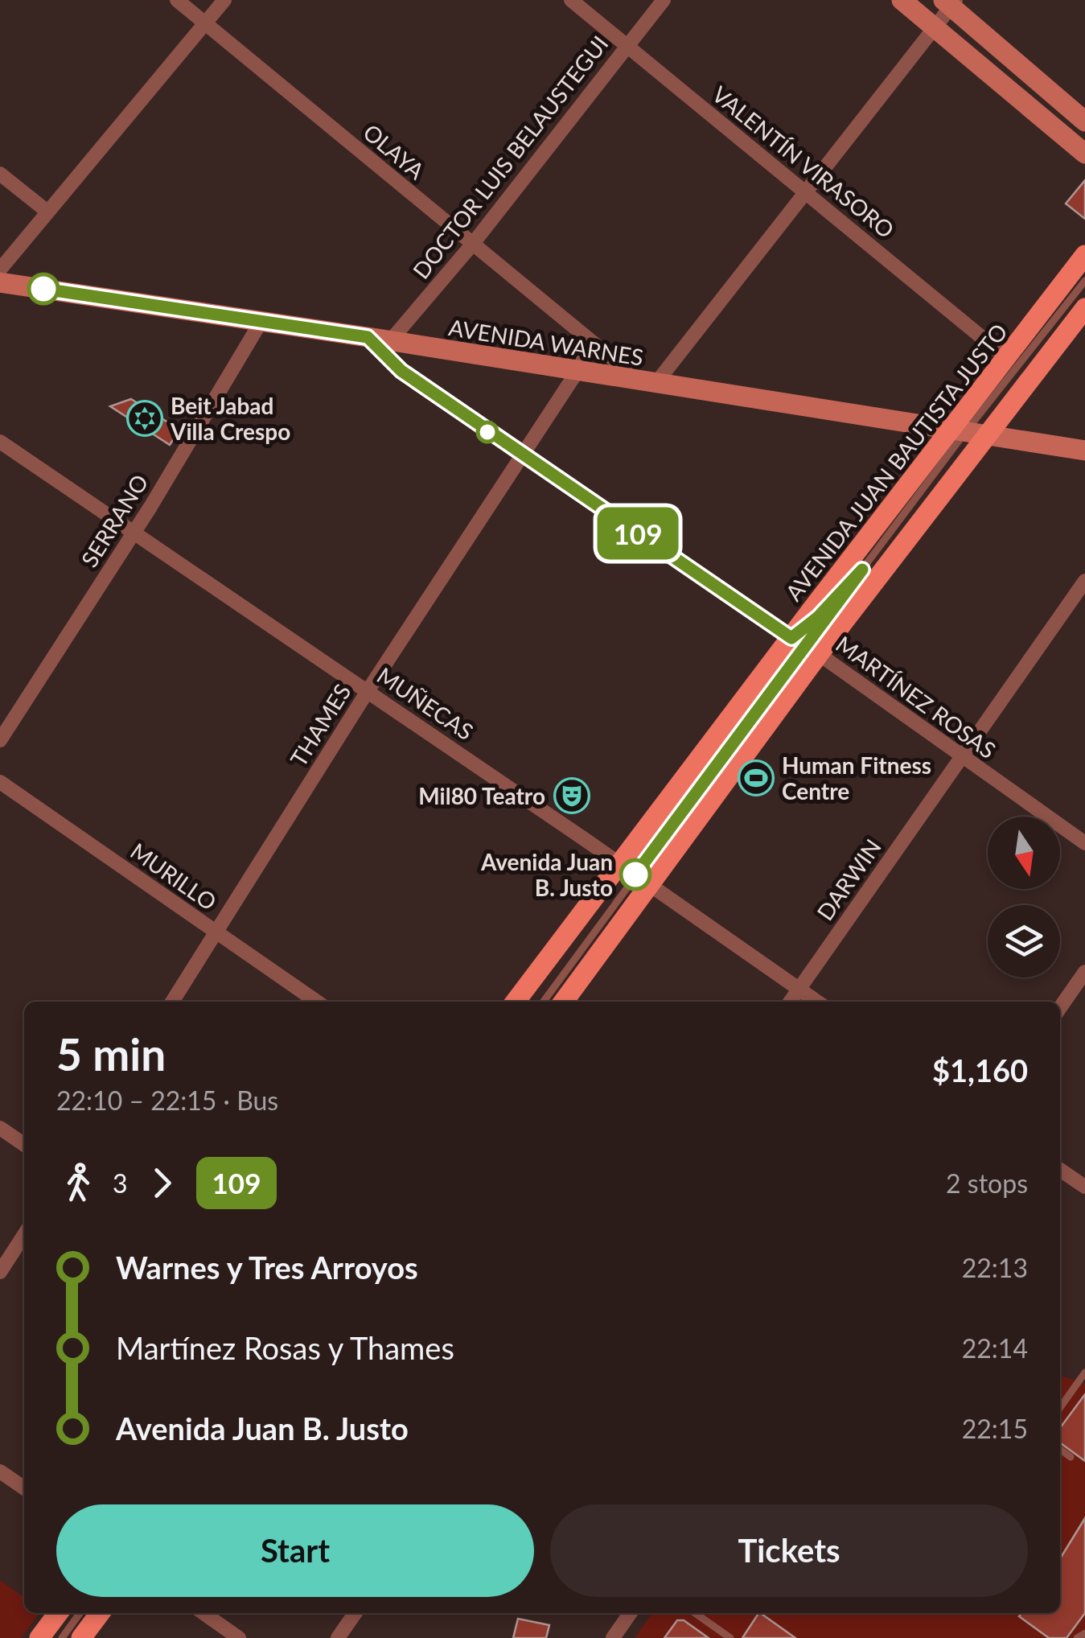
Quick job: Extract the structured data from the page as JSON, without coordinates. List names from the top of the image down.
{
  "streets": {
    "main road": ["AVENIDA WARNES", "AVENIDA JUAN BAUTISTA JUSTO"],
    "street": [
      "OLAYA",
      "DOCTOR LUIS BELAUSTEGUI",
      "VALENTÍN VIRASORO",
      "SERRANO",
      "MARTÍNEZ ROSAS",
      "MUÑECAS",
      "THAMES",
      "MURILLO",
      "DARWIN"
    ]
  },
  "crossings": [
    ["OLAYA", "DOCTOR LUIS BELAUSTEGUI"],
    ["OLAYA", "AVENIDA WARNES"],
    ["DOCTOR LUIS BELAUSTEGUI", "VALENTÍN VIRASORO"],
    ["DOCTOR LUIS BELAUSTEGUI", "AVENIDA WARNES"],
    ["VALENTÍN VIRASORO", "AVENIDA JUAN BAUTISTA JUSTO"],
    ["AVENIDA WARNES", "AVENIDA JUAN BAUTISTA JUSTO"],
    ["AVENIDA WARNES", "SERRANO"],
    ["AVENIDA WARNES", "MARTÍNEZ ROSAS"],
    ["AVENIDA WARNES", "THAMES"],
    ["AVENIDA JUAN BAUTISTA JUSTO", "MARTÍNEZ ROSAS"],
    ["AVENIDA JUAN BAUTISTA JUSTO", "MUÑECAS"],
    ["SERRANO", "MUÑECAS"],
    ["MARTÍNEZ ROSAS", "THAMES"],
    ["MARTÍNEZ ROSAS", "DARWIN"],
    ["MUÑECAS", "THAMES"],
    ["MUÑECAS", "DARWIN"],
    ["THAMES", "MURILLO"]
  ],
  "places": {
    "synagogue": ["Beit Jabad Villa Crespo"],
    "sports": ["Human Fitness Centre"],
    "theatre": ["Mil80 Teatro"],
    "other": ["Avenida Juan B. Justo"]
  },
  "lines": ["bus line 109"],
  "north": "bottom",
  "page": {
    "on_map": "109",
    "heading": ["5 min", "22:10 – 22:15 · Bus", "$1,160"],
    "legs": ["3", "109", "2 stops"],
    "list": [
      {
        "name": "Warnes y Tres Arroyos",
        "value": "22:13"
      },
      {
        "name": "Martínez Rosas y Thames",
        "value": "22:14"
      },
      {
        "name": "Avenida Juan B. Justo",
        "value": "22:15"
      }
    ],
    "buttons": ["Start", "Tickets"]
  }
}
